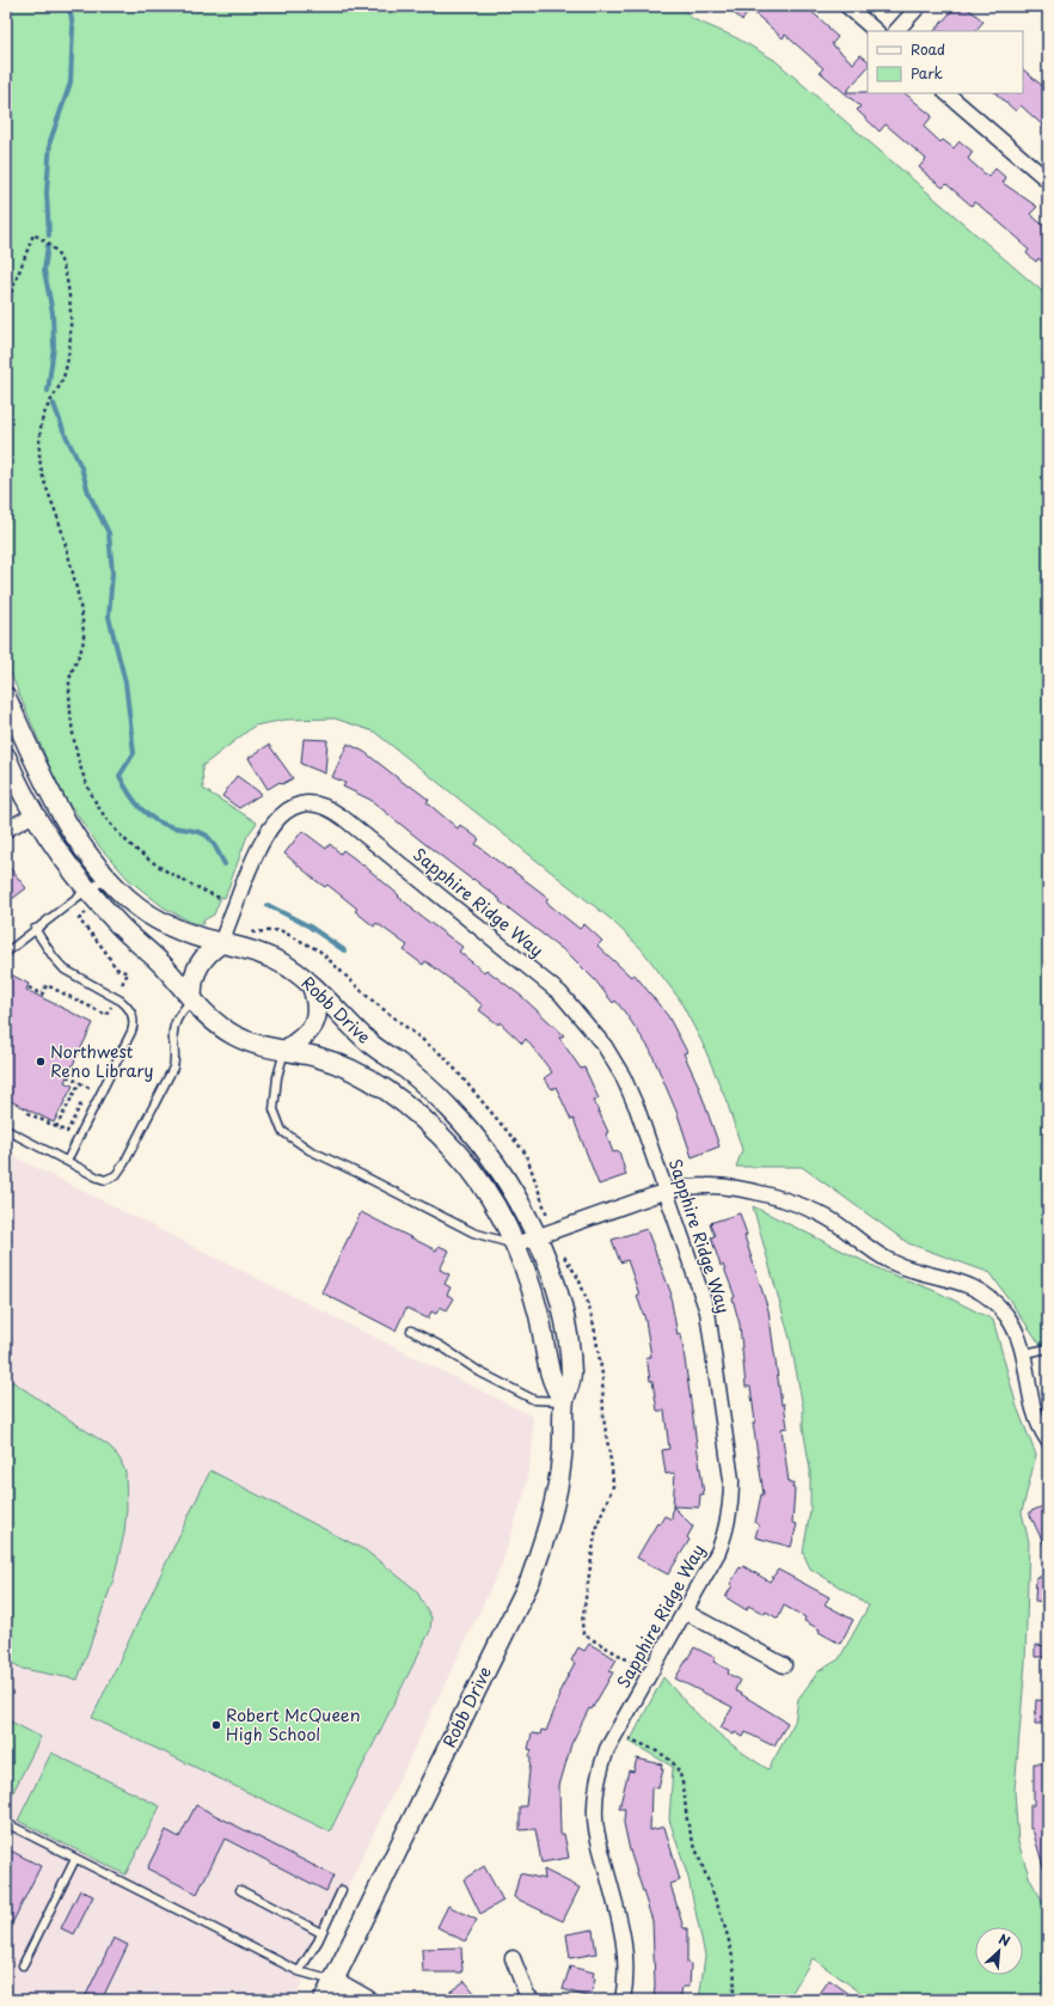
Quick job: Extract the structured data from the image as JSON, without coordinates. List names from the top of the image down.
{
  "streets": {
    "street": ["Sapphire Ridge Way", "Robb Drive"]
  },
  "crossings": [
    ["Sapphire Ridge Way", "Robb Drive"]
  ],
  "places": ["Northwest Reno Library", "Robert McQueen High School"],
  "legend": ["Road", "Park"],
  "north": "top right"
}
